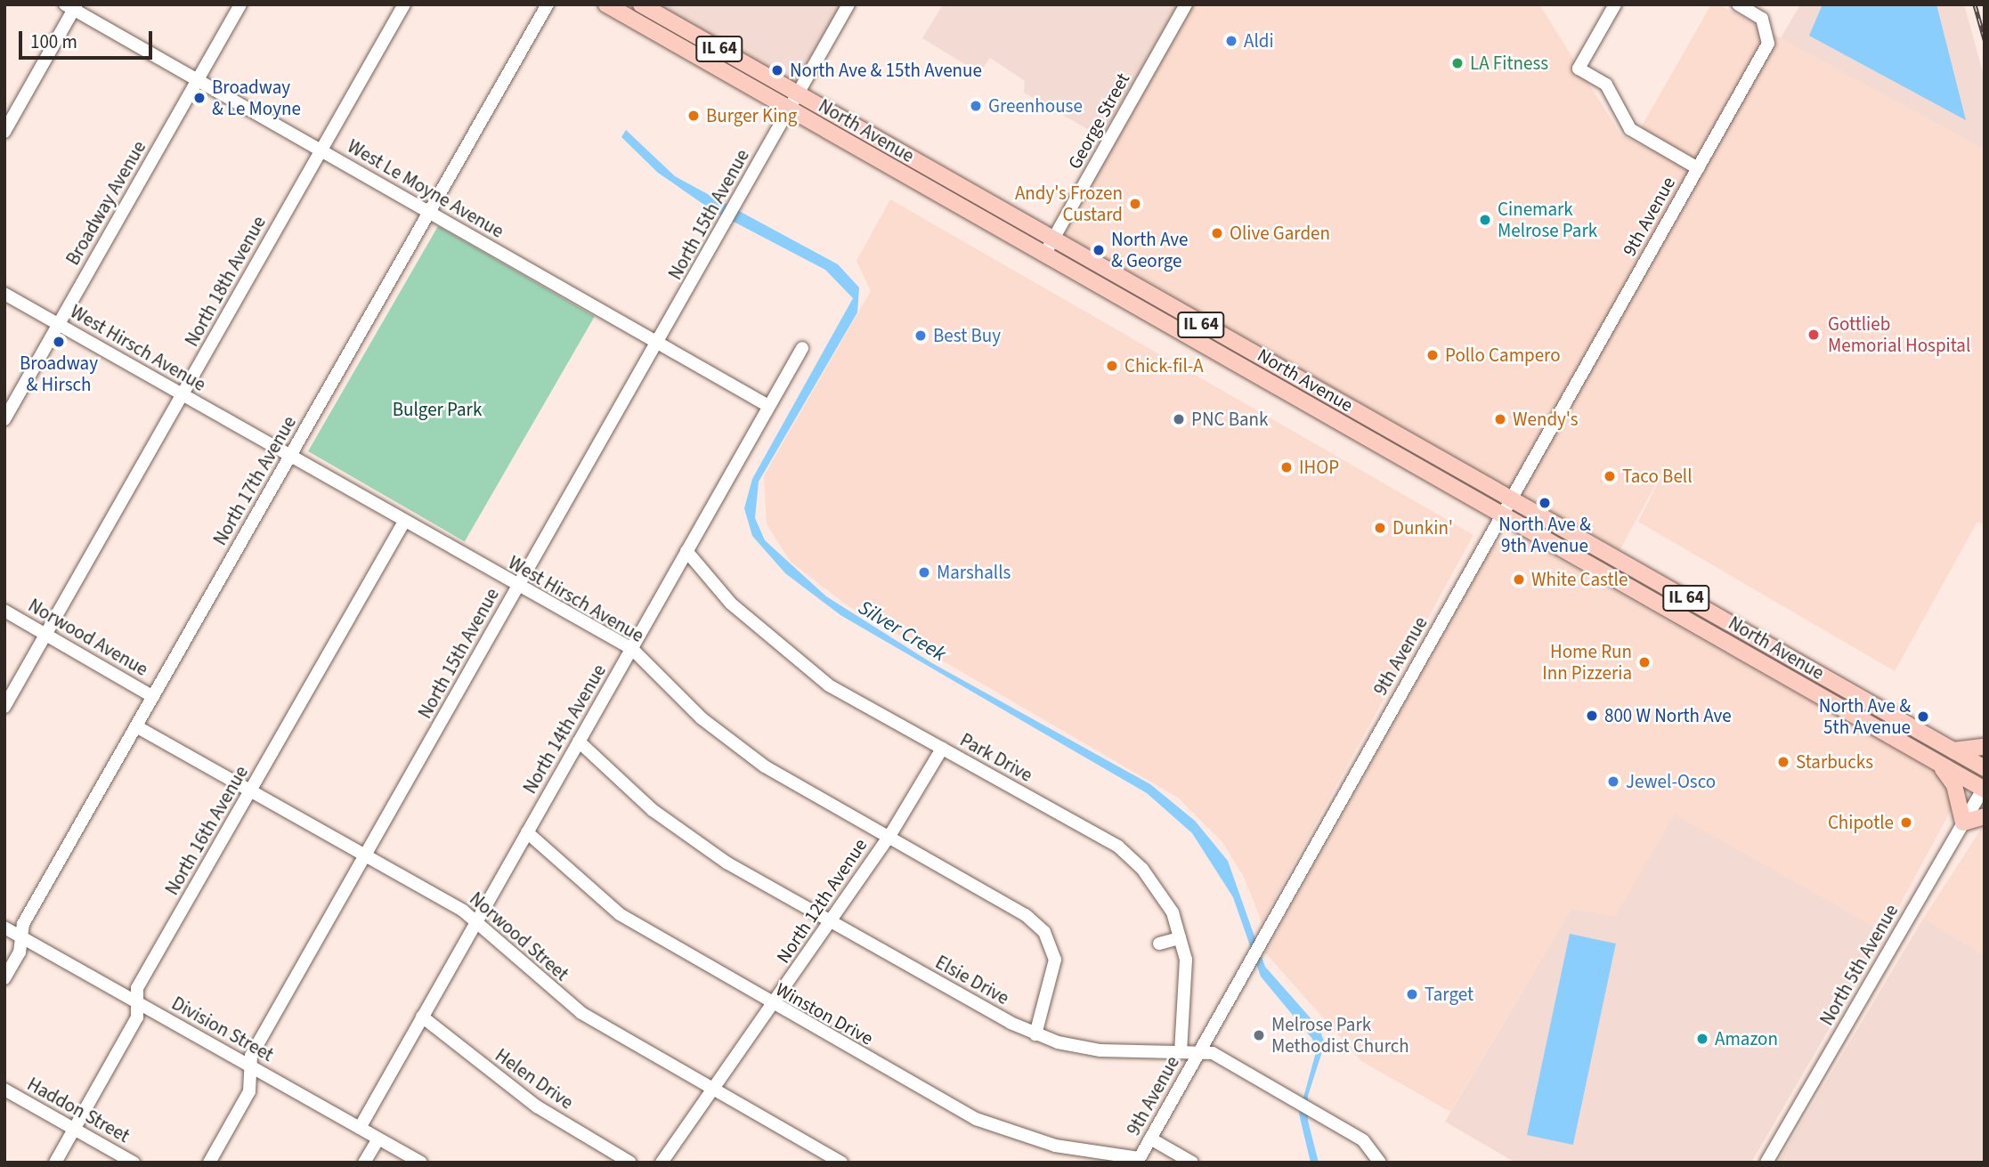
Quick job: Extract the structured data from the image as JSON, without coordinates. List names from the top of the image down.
{
  "streets": {
    "main road": ["IL 64", "North Avenue"],
    "street": [
      "George Street",
      "West Le Moyne Avenue",
      "Broadway Avenue",
      "North 15th Avenue",
      "9th Avenue",
      "North 18th Avenue",
      "West Hirsch Avenue",
      "North 17th Avenue",
      "Norwood Avenue",
      "North 14th Avenue",
      "Park Drive",
      "North 16th Avenue",
      "North 12th Avenue",
      "Norwood Street",
      "North 5th Avenue",
      "Elsie Drive",
      "Winston Drive",
      "Division Street",
      "Helen Drive",
      "Haddon Street"
    ]
  },
  "crossings": [
    ["George Street", "North Avenue"],
    ["North Avenue", "North 15th Avenue"],
    ["North Avenue", "9th Avenue"],
    ["North Avenue", "North 5th Avenue"],
    ["West Le Moyne Avenue", "Broadway Avenue"],
    ["West Le Moyne Avenue", "North 15th Avenue"],
    ["West Le Moyne Avenue", "North 18th Avenue"],
    ["West Le Moyne Avenue", "North 17th Avenue"],
    ["West Le Moyne Avenue", "North 14th Avenue"],
    ["Broadway Avenue", "West Hirsch Avenue"],
    ["North 15th Avenue", "West Hirsch Avenue"],
    ["North 15th Avenue", "Norwood Street"],
    ["North 15th Avenue", "Division Street"],
    ["9th Avenue", "Elsie Drive"],
    ["9th Avenue", "Winston Drive"],
    ["North 18th Avenue", "West Hirsch Avenue"],
    ["North 18th Avenue", "Norwood Avenue"],
    ["West Hirsch Avenue", "North 17th Avenue"],
    ["West Hirsch Avenue", "North 14th Avenue"],
    ["West Hirsch Avenue", "North 16th Avenue"],
    ["West Hirsch Avenue", "North 12th Avenue"],
    ["West Hirsch Avenue", "Elsie Drive"],
    ["North 17th Avenue", "Norwood Avenue"],
    ["North 17th Avenue", "Norwood Street"],
    ["North 17th Avenue", "Division Street"],
    ["North 14th Avenue", "Park Drive"],
    ["North 14th Avenue", "Norwood Street"],
    ["North 14th Avenue", "Elsie Drive"],
    ["North 14th Avenue", "Winston Drive"],
    ["North 14th Avenue", "Division Street"],
    ["North 14th Avenue", "Helen Drive"],
    ["Park Drive", "North 12th Avenue"],
    ["Park Drive", "Elsie Drive"],
    ["North 16th Avenue", "Norwood Street"],
    ["North 16th Avenue", "Division Street"],
    ["North 16th Avenue", "Haddon Street"],
    ["North 12th Avenue", "Norwood Street"],
    ["North 12th Avenue", "Elsie Drive"],
    ["North 12th Avenue", "Winston Drive"]
  ],
  "water": ["Silver Creek"],
  "parks": ["Bulger Park"],
  "places": [
    "Aldi",
    "LA Fitness",
    "North Ave & 15th Avenue",
    "Broadway & Le Moyne",
    "Greenhouse",
    "Burger King",
    "Andy's Frozen Custard",
    "Cinemark Melrose Park",
    "Olive Garden",
    "North Ave & George",
    "Gottlieb Memorial Hospital",
    "Best Buy",
    "Broadway & Hirsch",
    "Pollo Campero",
    "Chick-fil-A",
    "PNC Bank",
    "Wendy's",
    "IHOP",
    "Taco Bell",
    "North Ave & 9th Avenue",
    "Dunkin'",
    "Marshalls",
    "White Castle",
    "Home Run Inn Pizzeria",
    "800 W North Ave",
    "North Ave & 5th Avenue",
    "Starbucks",
    "Jewel-Osco",
    "Chipotle",
    "Target",
    "Melrose Park Methodist Church",
    "Amazon"
  ],
  "scale_bar": "100 m"
}
